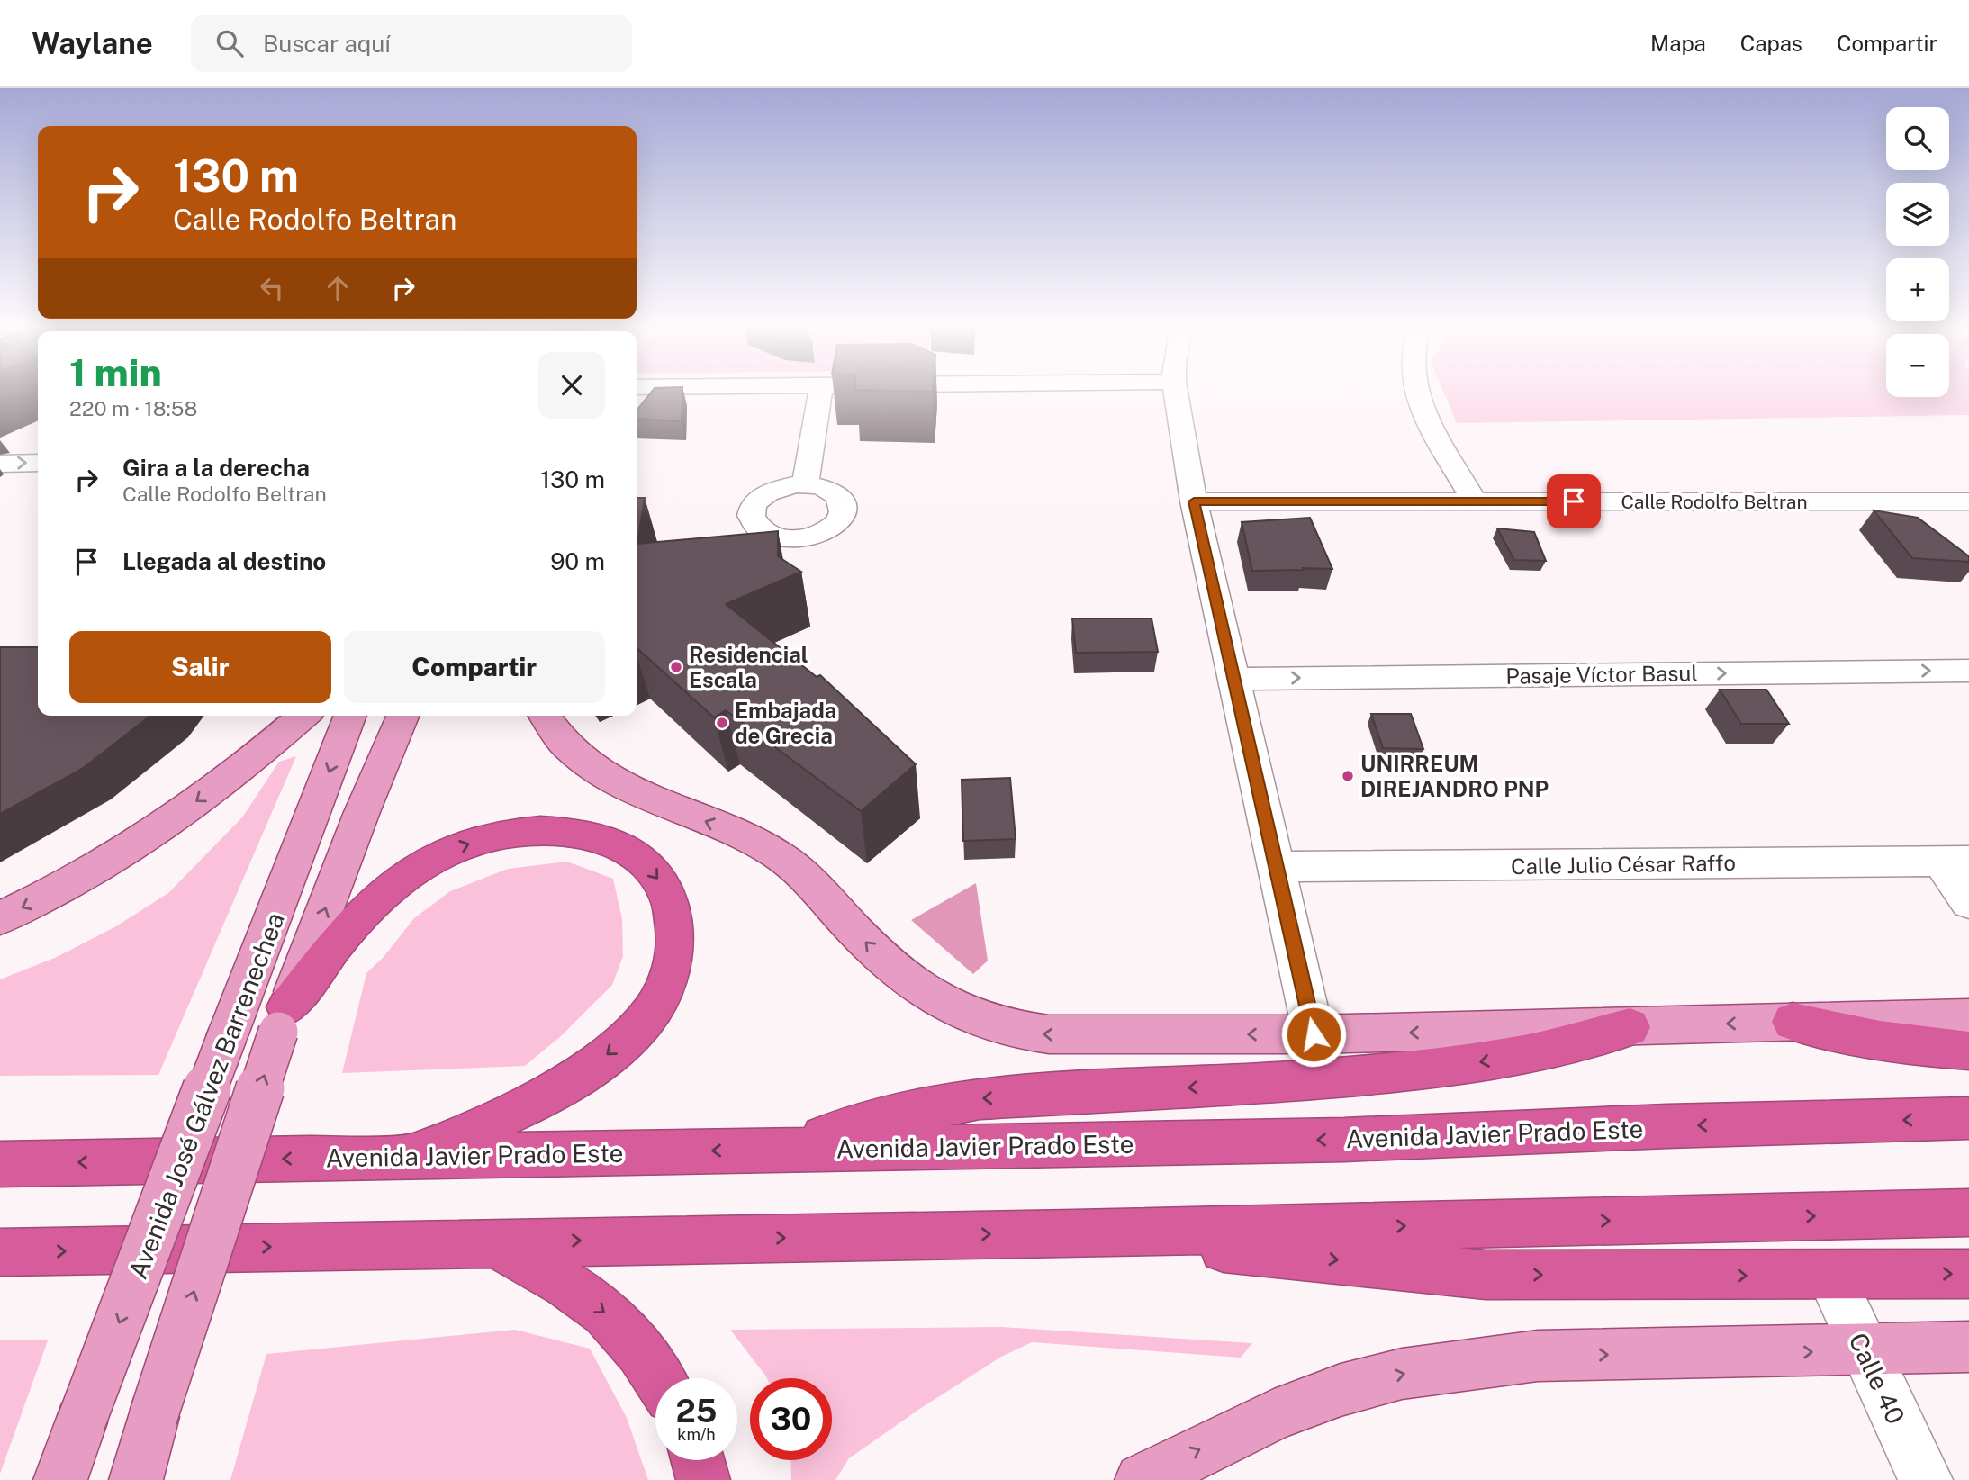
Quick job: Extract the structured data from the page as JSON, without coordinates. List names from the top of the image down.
{
  "streets": {
    "highway": ["Avenida Javier Prado Este"],
    "main road": ["Avenida José Gálvez Barrenechea"],
    "street": [
      "Calle Rodolfo Beltran",
      "Pasaje Víctor Basul",
      "Calle Julio César Raffo",
      "Calle 40"
    ]
  },
  "one_way": ["Pasaje Víctor Basul"],
  "places": ["Residencial Escala", "Embajada de Grecia", "UNIRREUM DIREJANDRO PNP"],
  "page": {
    "header": "Waylane",
    "search": "Buscar aquí",
    "nav": ["Mapa", "Capas", "Compartir"],
    "map_buttons": ["+", "−"],
    "turn": ["130 m", "Calle Rodolfo Beltran"],
    "heading": ["1 min", "220 m · 18:58"],
    "list": [
      {
        "name": "Gira a la derecha",
        "note": "Calle Rodolfo Beltran",
        "value": "130 m"
      },
      {
        "name": "Llegada al destino",
        "value": "90 m"
      }
    ],
    "buttons": ["Salir", "Compartir"],
    "speed": "25 km/h",
    "limit": "30"
  }
}
